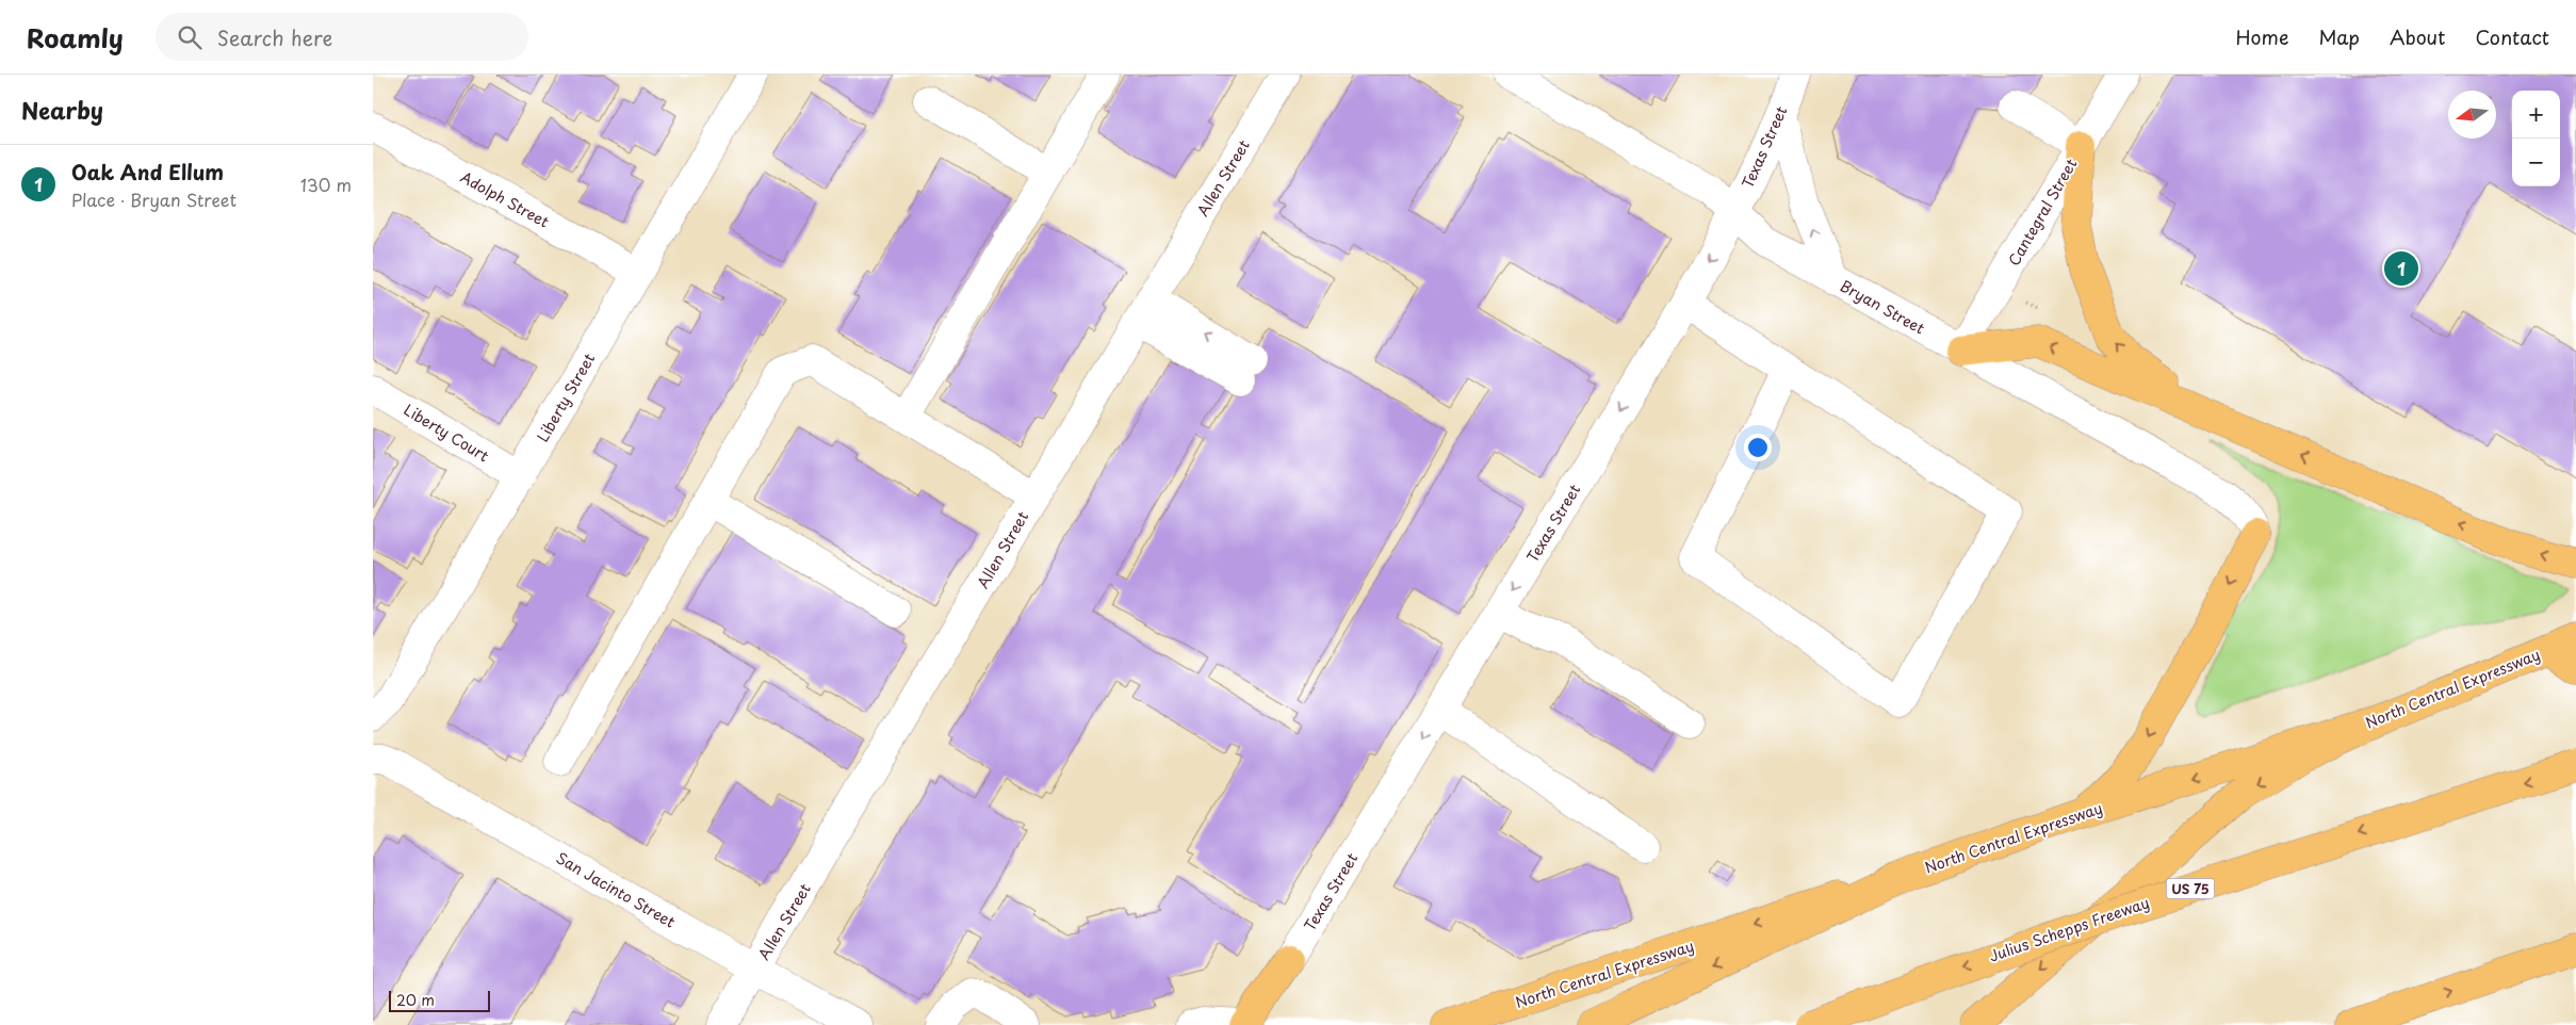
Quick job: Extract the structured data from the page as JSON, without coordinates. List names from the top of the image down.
{
  "streets": {
    "main road": ["North Central Expressway", "US 75", "Julius Schepps Freeway"],
    "street": [
      "Texas Street",
      "Allen Street",
      "Adolph Street",
      "Cantegral Street",
      "Bryan Street",
      "Liberty Street",
      "Liberty Court",
      "San Jacinto Street"
    ]
  },
  "crossings": [
    ["Texas Street", "Bryan Street"],
    ["Allen Street", "San Jacinto Street"],
    ["Adolph Street", "Liberty Street"],
    ["Cantegral Street", "Bryan Street"],
    ["Liberty Street", "Liberty Court"]
  ],
  "one_way": ["Texas Street"],
  "scale_bar": "20 m",
  "north": "left",
  "page": {
    "header": "Roamly",
    "search": "Search here",
    "nav": [
      "Home",
      "Map",
      "About",
      "Contact"
    ],
    "heading": "Nearby",
    "map_buttons": ["+", "−"],
    "list": [
      {
        "mark": "1",
        "name": "Oak And Ellum",
        "note": "Place · Bryan Street",
        "value": "130 m"
      }
    ],
    "pins": "1",
    "scale": "20 m"
  }
}
